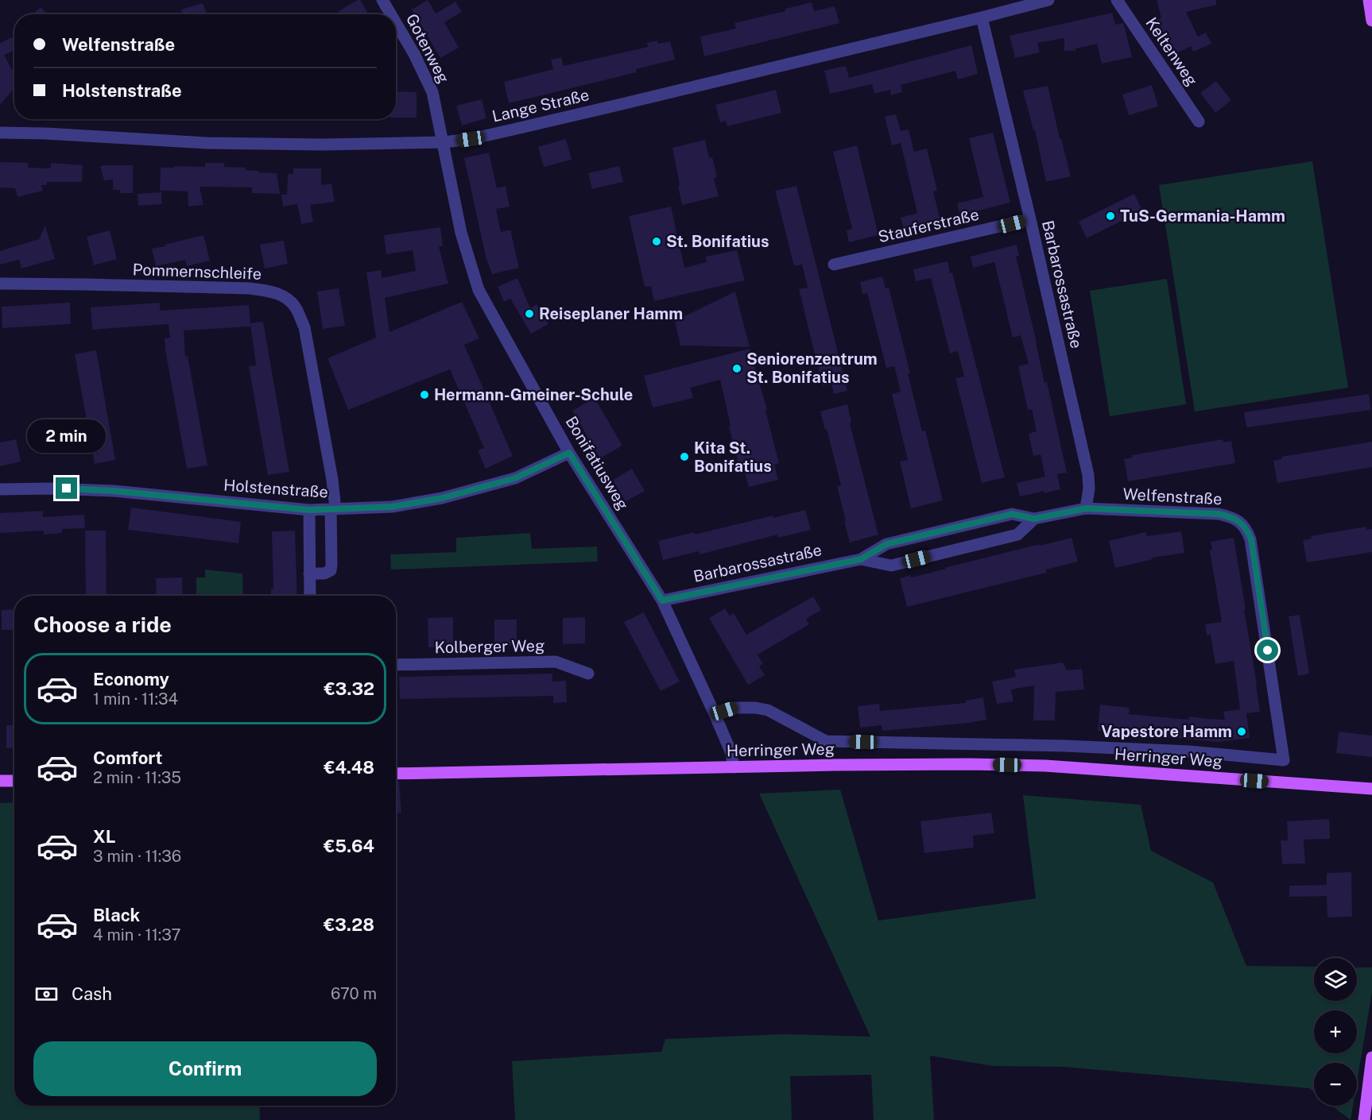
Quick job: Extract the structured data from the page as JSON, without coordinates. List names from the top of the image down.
{
  "streets": {
    "main road": ["Herringer Weg"],
    "street": [
      "Gotenweg",
      "Keltenweg",
      "Lange Straße",
      "Stauferstraße",
      "Pommernschleife",
      "Barbarossastraße",
      "Bonifatiusweg",
      "Holstenstraße",
      "Welfenstraße",
      "Kolberger Weg"
    ]
  },
  "crossings": [
    ["Gotenweg", "Lange Straße"],
    ["Gotenweg", "Bonifatiusweg"],
    ["Lange Straße", "Barbarossastraße"],
    ["Lange Straße", "Bonifatiusweg"],
    ["Stauferstraße", "Barbarossastraße"],
    ["Pommernschleife", "Holstenstraße"],
    ["Barbarossastraße", "Bonifatiusweg"],
    ["Barbarossastraße", "Welfenstraße"],
    ["Bonifatiusweg", "Holstenstraße"],
    ["Bonifatiusweg", "Herringer Weg"],
    ["Welfenstraße", "Herringer Weg"]
  ],
  "places": [
    "TuS-Germania-Hamm",
    "St. Bonifatius",
    "Reiseplaner Hamm",
    "Seniorenzentrum St. Bonifatius",
    "Hermann-Gmeiner-Schule",
    "Kita St. Bonifatius",
    "Vapestore Hamm"
  ],
  "page": {
    "banner": ["Welfenstraße", "Holstenstraße"],
    "bubble": "2 min",
    "heading": "Choose a ride",
    "list": [
      {
        "name": "Economy",
        "note": "1 min · 11:34",
        "value": "€3.32"
      },
      {
        "name": "Comfort",
        "note": "2 min · 11:35",
        "value": "€4.48"
      },
      {
        "name": "XL",
        "note": "3 min · 11:36",
        "value": "€5.64"
      },
      {
        "name": "Black",
        "note": "4 min · 11:37",
        "value": "€3.28"
      }
    ],
    "map_buttons": ["+", "−"],
    "pay": ["Cash", "670 m"],
    "buttons": "Confirm"
  }
}
